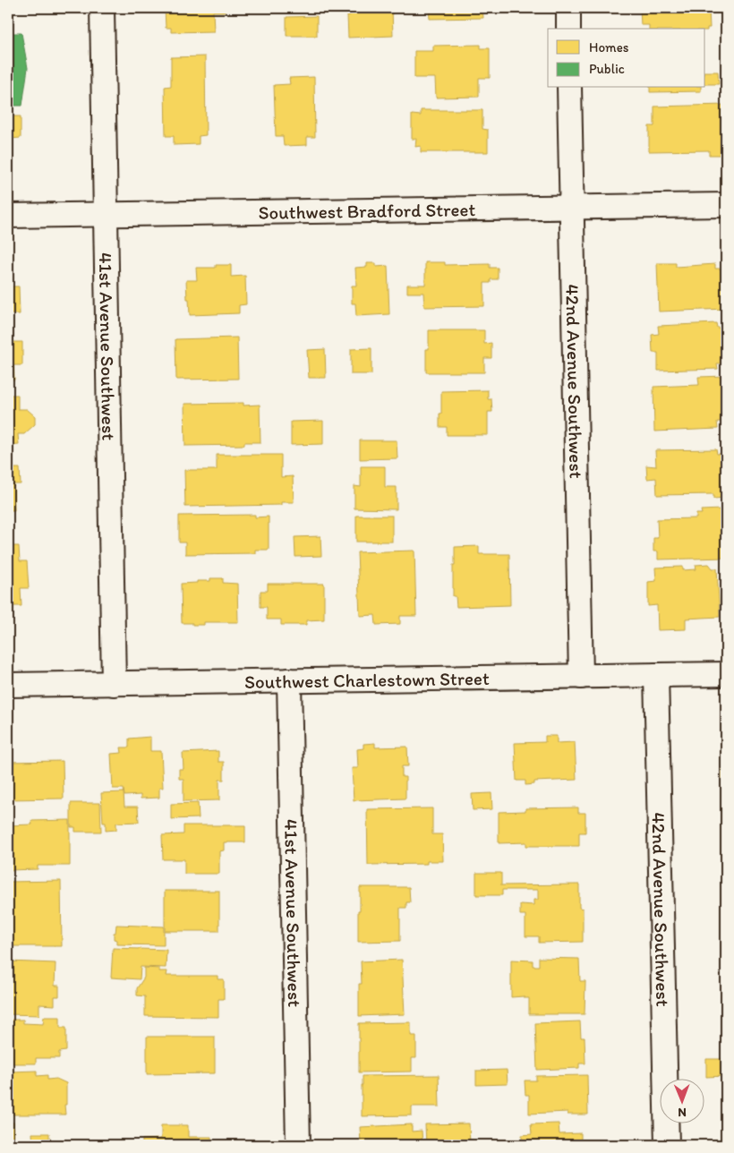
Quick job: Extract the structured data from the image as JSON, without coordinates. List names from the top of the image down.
{
  "streets": {
    "street": [
      "Southwest Bradford Street",
      "41st Avenue Southwest",
      "42nd Avenue Southwest",
      "Southwest Charlestown Street"
    ]
  },
  "crossings": [
    ["Southwest Bradford Street", "41st Avenue Southwest"],
    ["Southwest Bradford Street", "42nd Avenue Southwest"],
    ["41st Avenue Southwest", "Southwest Charlestown Street"],
    ["42nd Avenue Southwest", "Southwest Charlestown Street"]
  ],
  "legend": ["Homes", "Public"],
  "north": "bottom"
}
